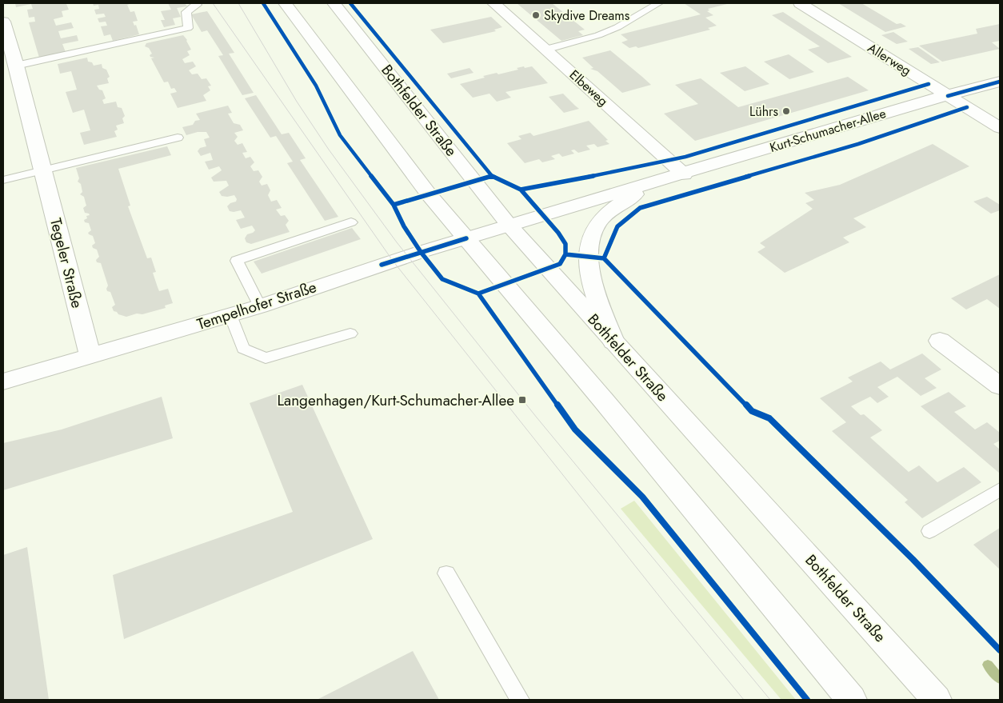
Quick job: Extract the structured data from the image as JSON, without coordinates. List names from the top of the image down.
{
  "streets": {
    "street": [
      "Allerweg",
      "Elbeweg",
      "Bothfelder Straße",
      "Kurt-Schumacher-Allee",
      "Tegeler Straße",
      "Tempelhofer Straße"
    ]
  },
  "crossings": [
    ["Allerweg", "Kurt-Schumacher-Allee"],
    ["Elbeweg", "Kurt-Schumacher-Allee"],
    ["Bothfelder Straße", "Kurt-Schumacher-Allee"],
    ["Bothfelder Straße", "Tempelhofer Straße"],
    ["Kurt-Schumacher-Allee", "Tempelhofer Straße"],
    ["Tegeler Straße", "Tempelhofer Straße"]
  ],
  "places": {
    "other": ["Skydive Dreams", "Lührs"],
    "transit": ["Langenhagen/Kurt-Schumacher-Allee"]
  }
}
